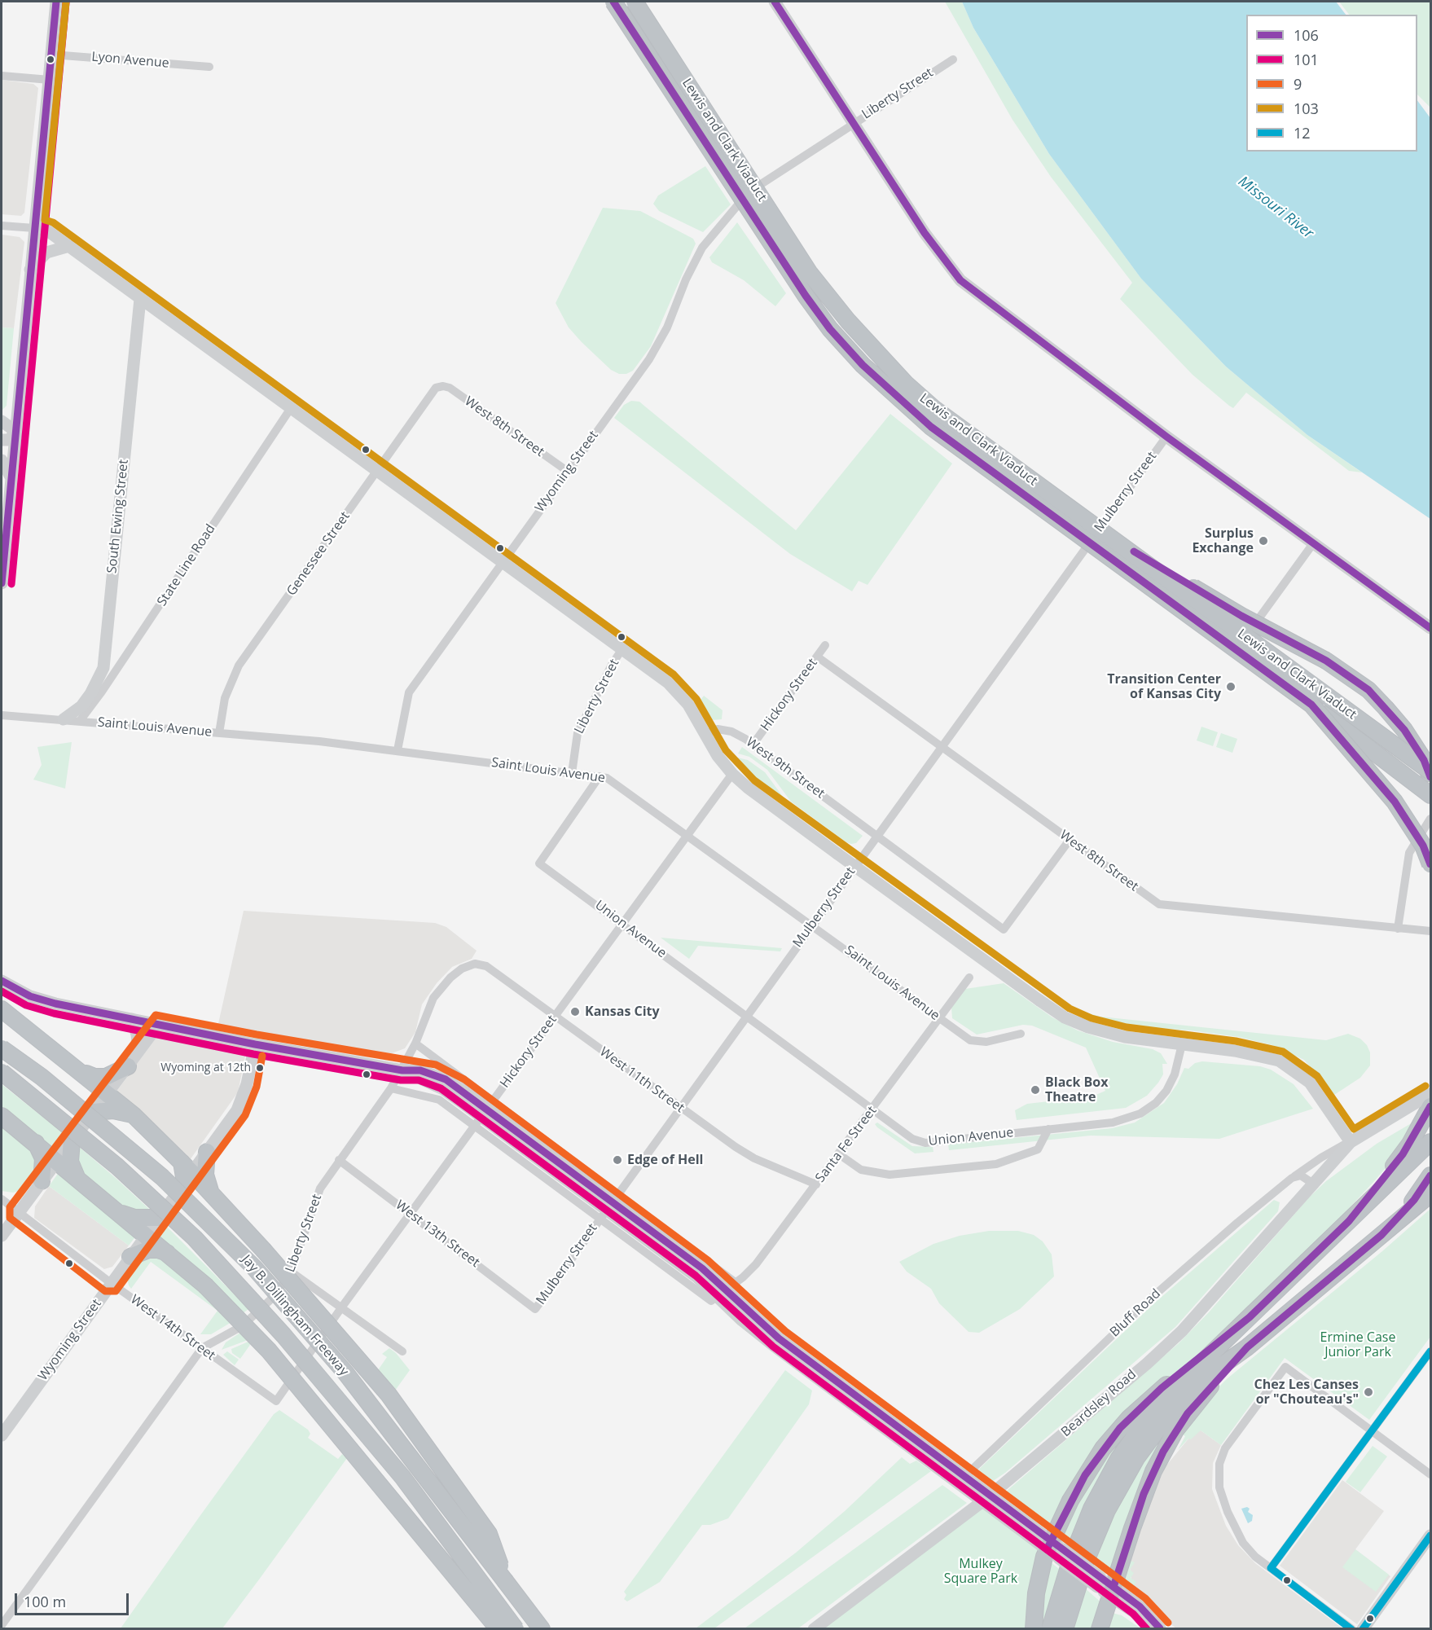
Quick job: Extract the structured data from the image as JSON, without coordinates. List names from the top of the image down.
{
  "streets": {
    "highway": ["Lewis and Clark Viaduct", "Jay B. Dillingham Freeway"],
    "street": [
      "Lyon Avenue",
      "Liberty Street",
      "West 8th Street",
      "Wyoming Street",
      "Mulberry Street",
      "South Ewing Street",
      "Genessee Street",
      "State Line Road",
      "Hickory Street",
      "Saint Louis Avenue",
      "West 9th Street",
      "Union Avenue",
      "West 11th Street",
      "Santa Fe Street",
      "West 13th Street",
      "Bluff Road",
      "West 14th Street",
      "Beardsley Road"
    ]
  },
  "crossings": [
    ["Liberty Street", "Wyoming Street"],
    ["Liberty Street", "Saint Louis Avenue"],
    ["Liberty Street", "West 11th Street"],
    ["Liberty Street", "West 13th Street"],
    ["Liberty Street", "West 14th Street"],
    ["West 8th Street", "Wyoming Street"],
    ["West 8th Street", "Mulberry Street"],
    ["West 8th Street", "Genessee Street"],
    ["West 8th Street", "Hickory Street"],
    ["West 8th Street", "West 9th Street"],
    ["Wyoming Street", "Saint Louis Avenue"],
    ["Wyoming Street", "West 14th Street"],
    ["Mulberry Street", "Saint Louis Avenue"],
    ["Mulberry Street", "West 9th Street"],
    ["Mulberry Street", "Union Avenue"],
    ["Mulberry Street", "West 11th Street"],
    ["Mulberry Street", "Santa Fe Street"],
    ["Mulberry Street", "West 13th Street"],
    ["South Ewing Street", "Saint Louis Avenue"],
    ["Genessee Street", "Saint Louis Avenue"],
    ["State Line Road", "Saint Louis Avenue"],
    ["Hickory Street", "Saint Louis Avenue"],
    ["Hickory Street", "West 9th Street"],
    ["Hickory Street", "Union Avenue"],
    ["Hickory Street", "West 11th Street"],
    ["Hickory Street", "West 13th Street"],
    ["Hickory Street", "West 14th Street"],
    ["Saint Louis Avenue", "Union Avenue"],
    ["Saint Louis Avenue", "Santa Fe Street"],
    ["Union Avenue", "Santa Fe Street"],
    ["West 11th Street", "Santa Fe Street"],
    ["Bluff Road", "Beardsley Road"]
  ],
  "water": ["Missouri River"],
  "parks": ["Ermine Case Junior Park", "Mulkey Square Park"],
  "places": [
    "Surplus Exchange",
    "Transition Center of Kansas City",
    "Kansas City",
    "Wyoming at 12th",
    "Black Box Theatre",
    "Edge of Hell",
    "Chez Les Canses or \"Chouteau's\""
  ],
  "lines": [
    "transit line 106",
    "transit line 101",
    "transit line 103",
    "transit line 9",
    "transit line 12"
  ],
  "legend": [
    "106",
    "101",
    "9",
    "103",
    "12"
  ],
  "scale_bar": "100 m"
}
